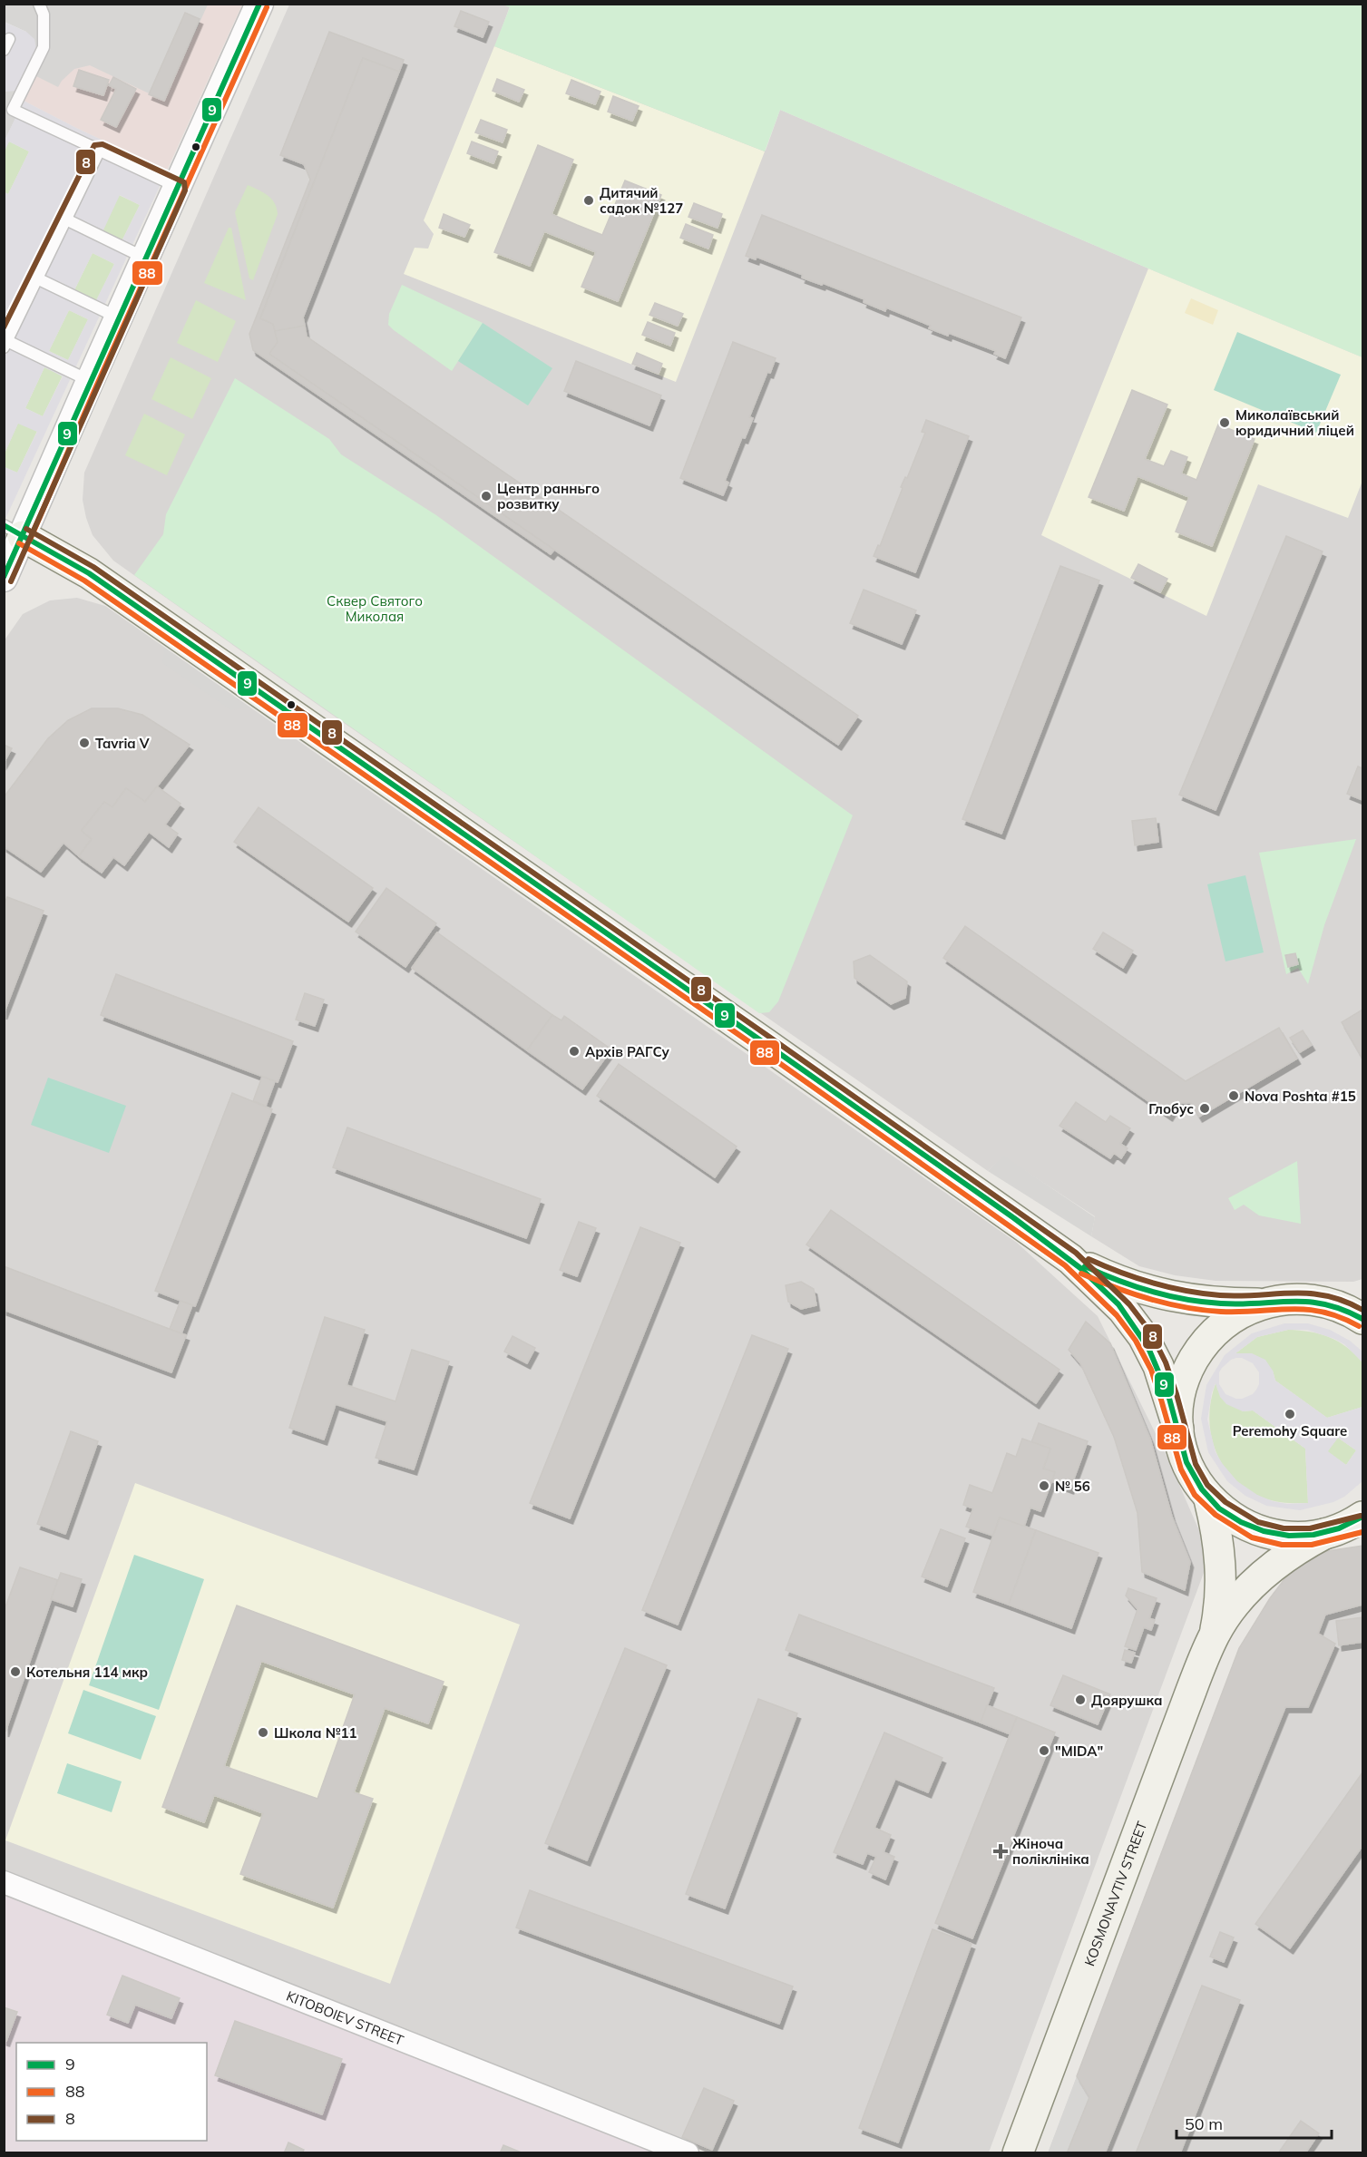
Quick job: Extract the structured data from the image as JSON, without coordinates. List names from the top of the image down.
{
  "streets": {
    "main road": ["KOSMONAVTIV STREET"],
    "street": ["KITOBOIEV STREET"]
  },
  "parks": ["Сквер Святого Миколая"],
  "places": {
    "other": [
      "Дитячий садок №127",
      "Миколаївський юридичний ліцей",
      "Центр ранньго розвитку",
      "Tavria V",
      "Архів РАГСу",
      "Nova Poshta #15",
      "Глобус",
      "Peremohy Square",
      "№ 56",
      "Котельня 114 мкр",
      "Доярушка",
      "Школа №11",
      "\"MIDA\""
    ],
    "health": ["Жіноча поліклініка"]
  },
  "lines": ["transit line 9", "transit line 88", "transit line 8"],
  "legend": ["9", "88", "8"],
  "scale_bar": "50 m"
}
